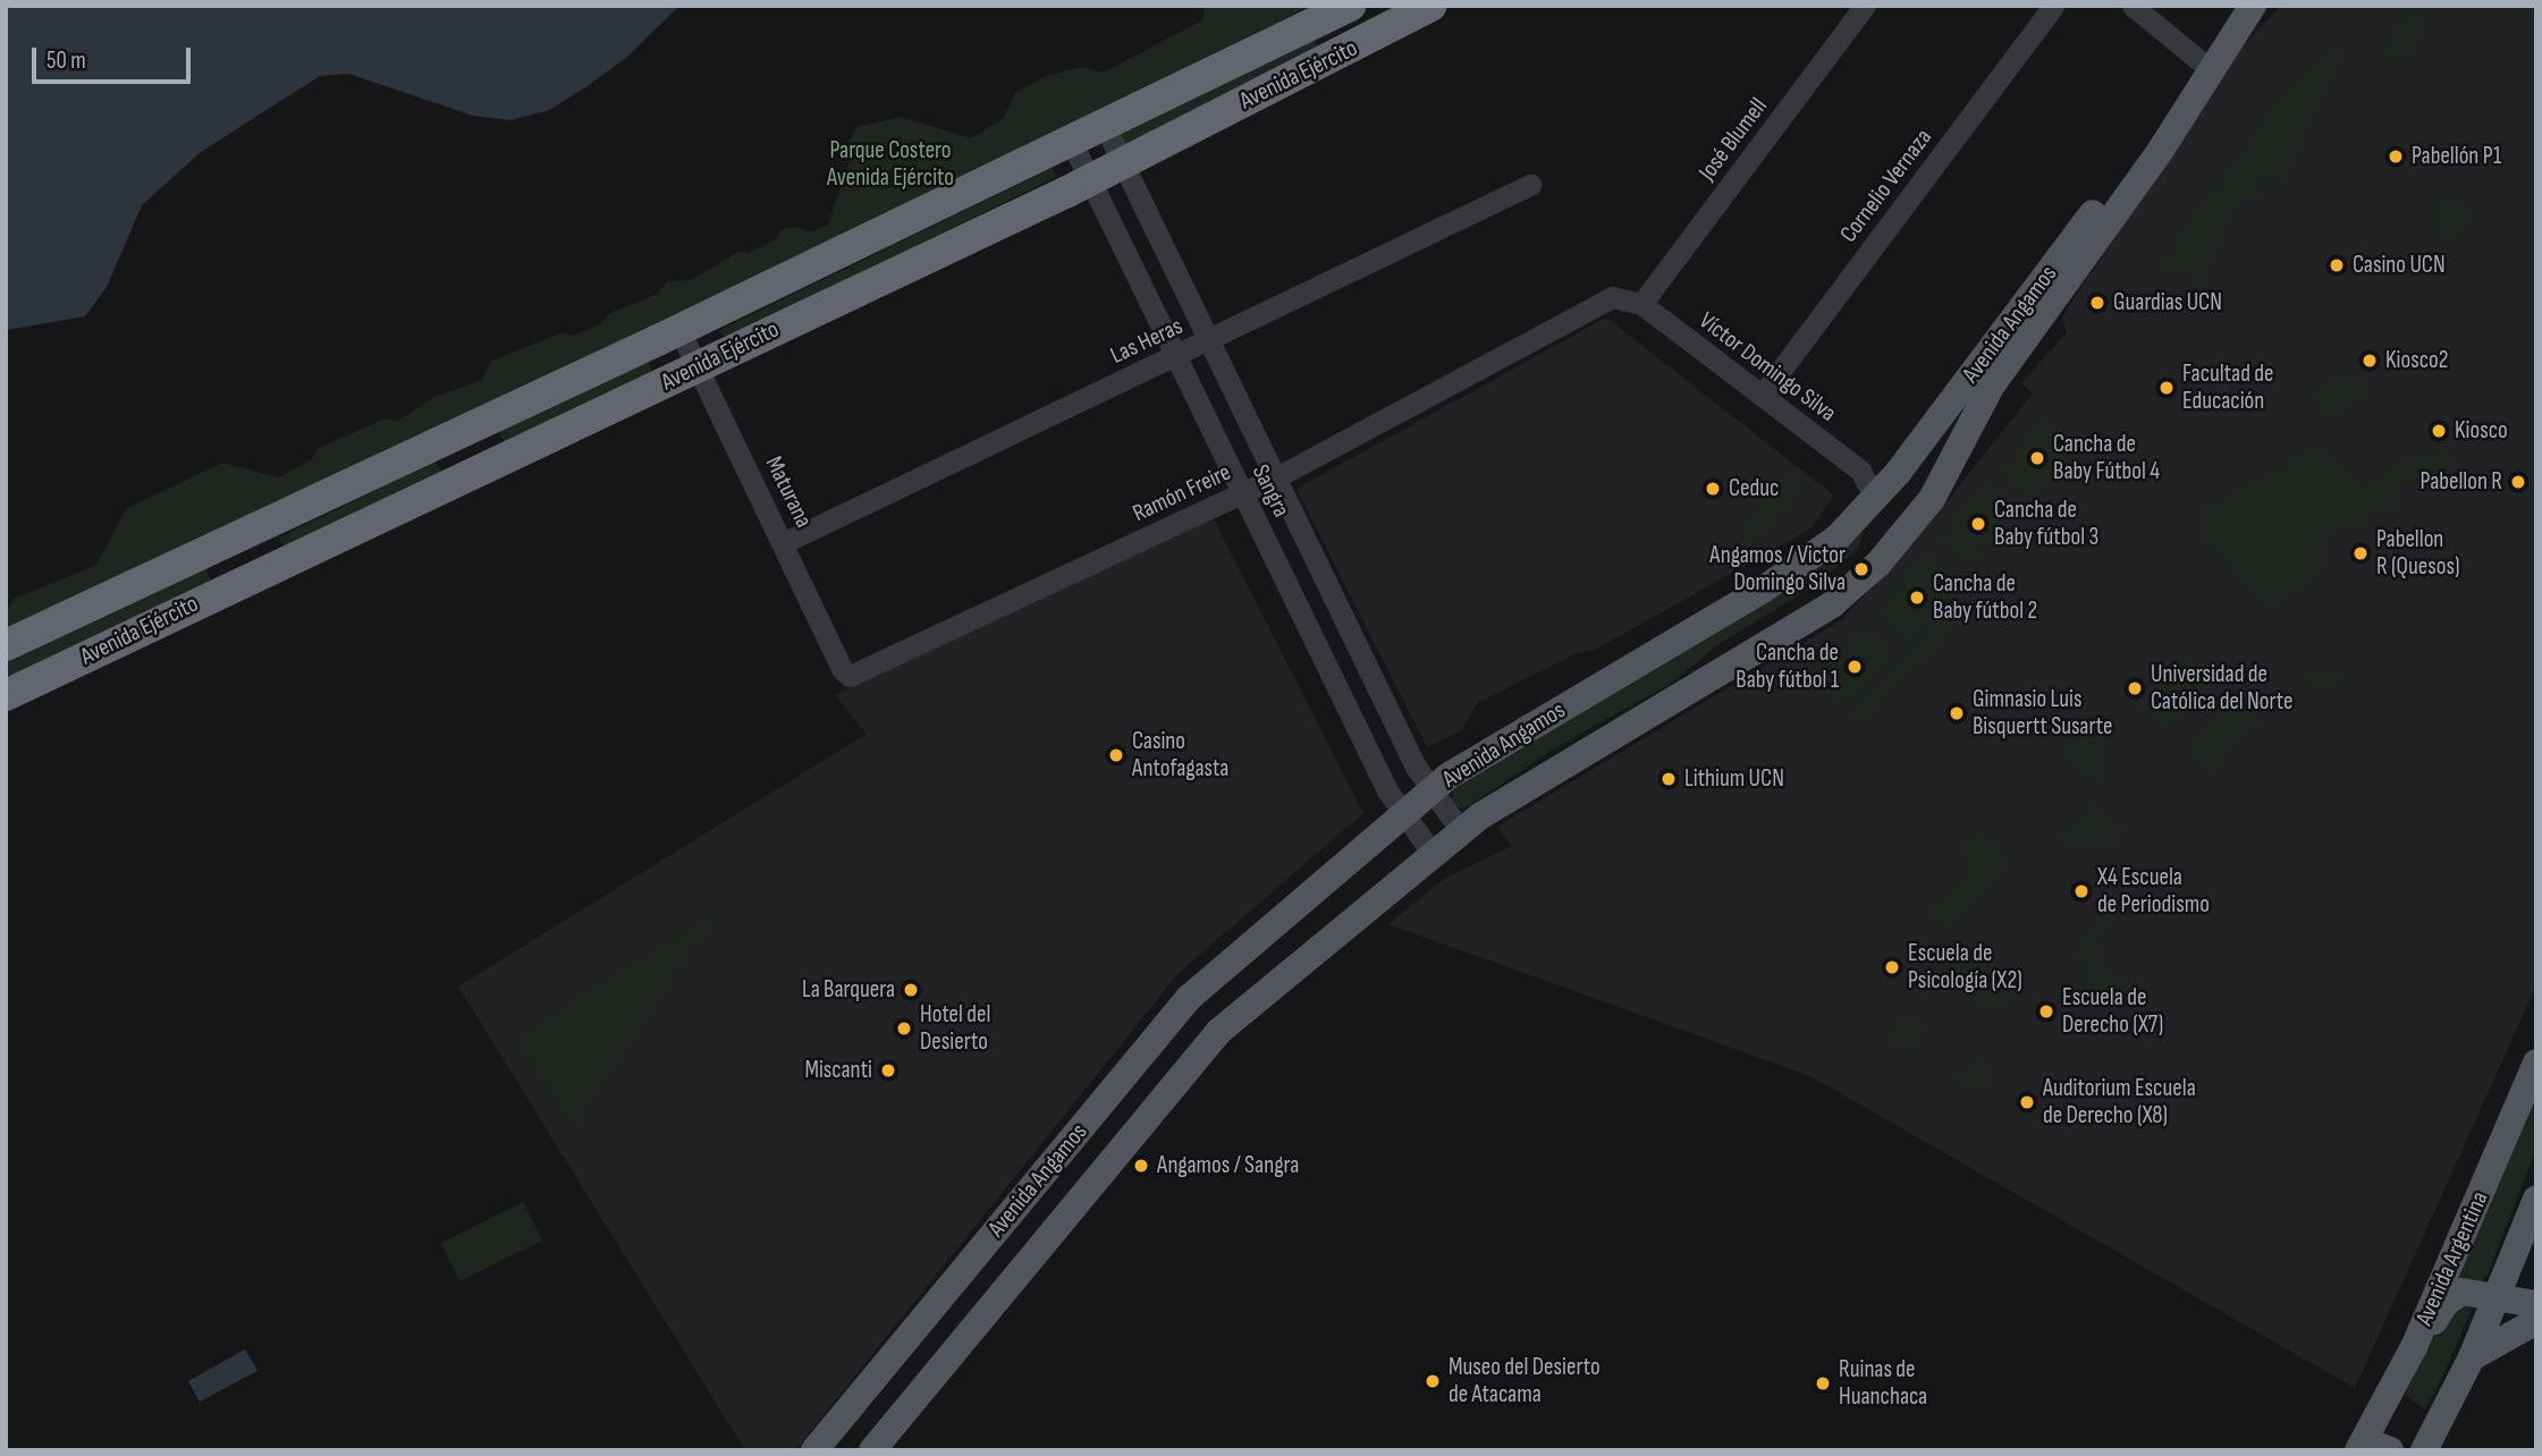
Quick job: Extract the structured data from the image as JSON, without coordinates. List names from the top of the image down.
{
  "streets": {
    "highway": ["Avenida Ejército"],
    "main road": ["Avenida Angamos", "Avenida Argentina"],
    "street": [
      "José Blumell",
      "Cornelio Vernaza",
      "Las Heras",
      "Víctor Domingo Silva",
      "Sangra",
      "Maturana",
      "Ramón Freire"
    ]
  },
  "crossings": [
    ["Avenida Ejército", "Sangra"],
    ["Avenida Ejército", "Maturana"],
    ["José Blumell", "Víctor Domingo Silva"],
    ["Cornelio Vernaza", "Víctor Domingo Silva"],
    ["Avenida Angamos", "Víctor Domingo Silva"],
    ["Avenida Angamos", "Sangra"],
    ["Las Heras", "Sangra"],
    ["Las Heras", "Maturana"],
    ["Víctor Domingo Silva", "Ramón Freire"],
    ["Sangra", "Ramón Freire"],
    ["Maturana", "Ramón Freire"]
  ],
  "parks": ["Parque Costero Avenida Ejército"],
  "places": [
    "Pabellón P1",
    "Casino UCN",
    "Guardias UCN",
    "Kiosco2",
    "Facultad de Educación",
    "Kiosco",
    "Cancha de Baby Fútbol 4",
    "Pabellon R",
    "Ceduc",
    "Cancha de Baby fútbol 3",
    "Pabellon R (Quesos)",
    "Angamos / Victor Domingo Silva",
    "Cancha de Baby fútbol 2",
    "Cancha de Baby fútbol 1",
    "Universidad de Católica del Norte",
    "Gimnasio Luis Bisquertt Susarte",
    "Casino Antofagasta",
    "Lithium UCN",
    "X4 Escuela de Periodismo",
    "Escuela de Psicología (X2)",
    "La Barquera",
    "Escuela de Derecho (X7)",
    "Hotel del Desierto",
    "Miscanti",
    "Auditorium Escuela de Derecho (X8)",
    "Angamos / Sangra",
    "Museo del Desierto de Atacama",
    "Ruinas de Huanchaca"
  ],
  "scale_bar": "50 m"
}
